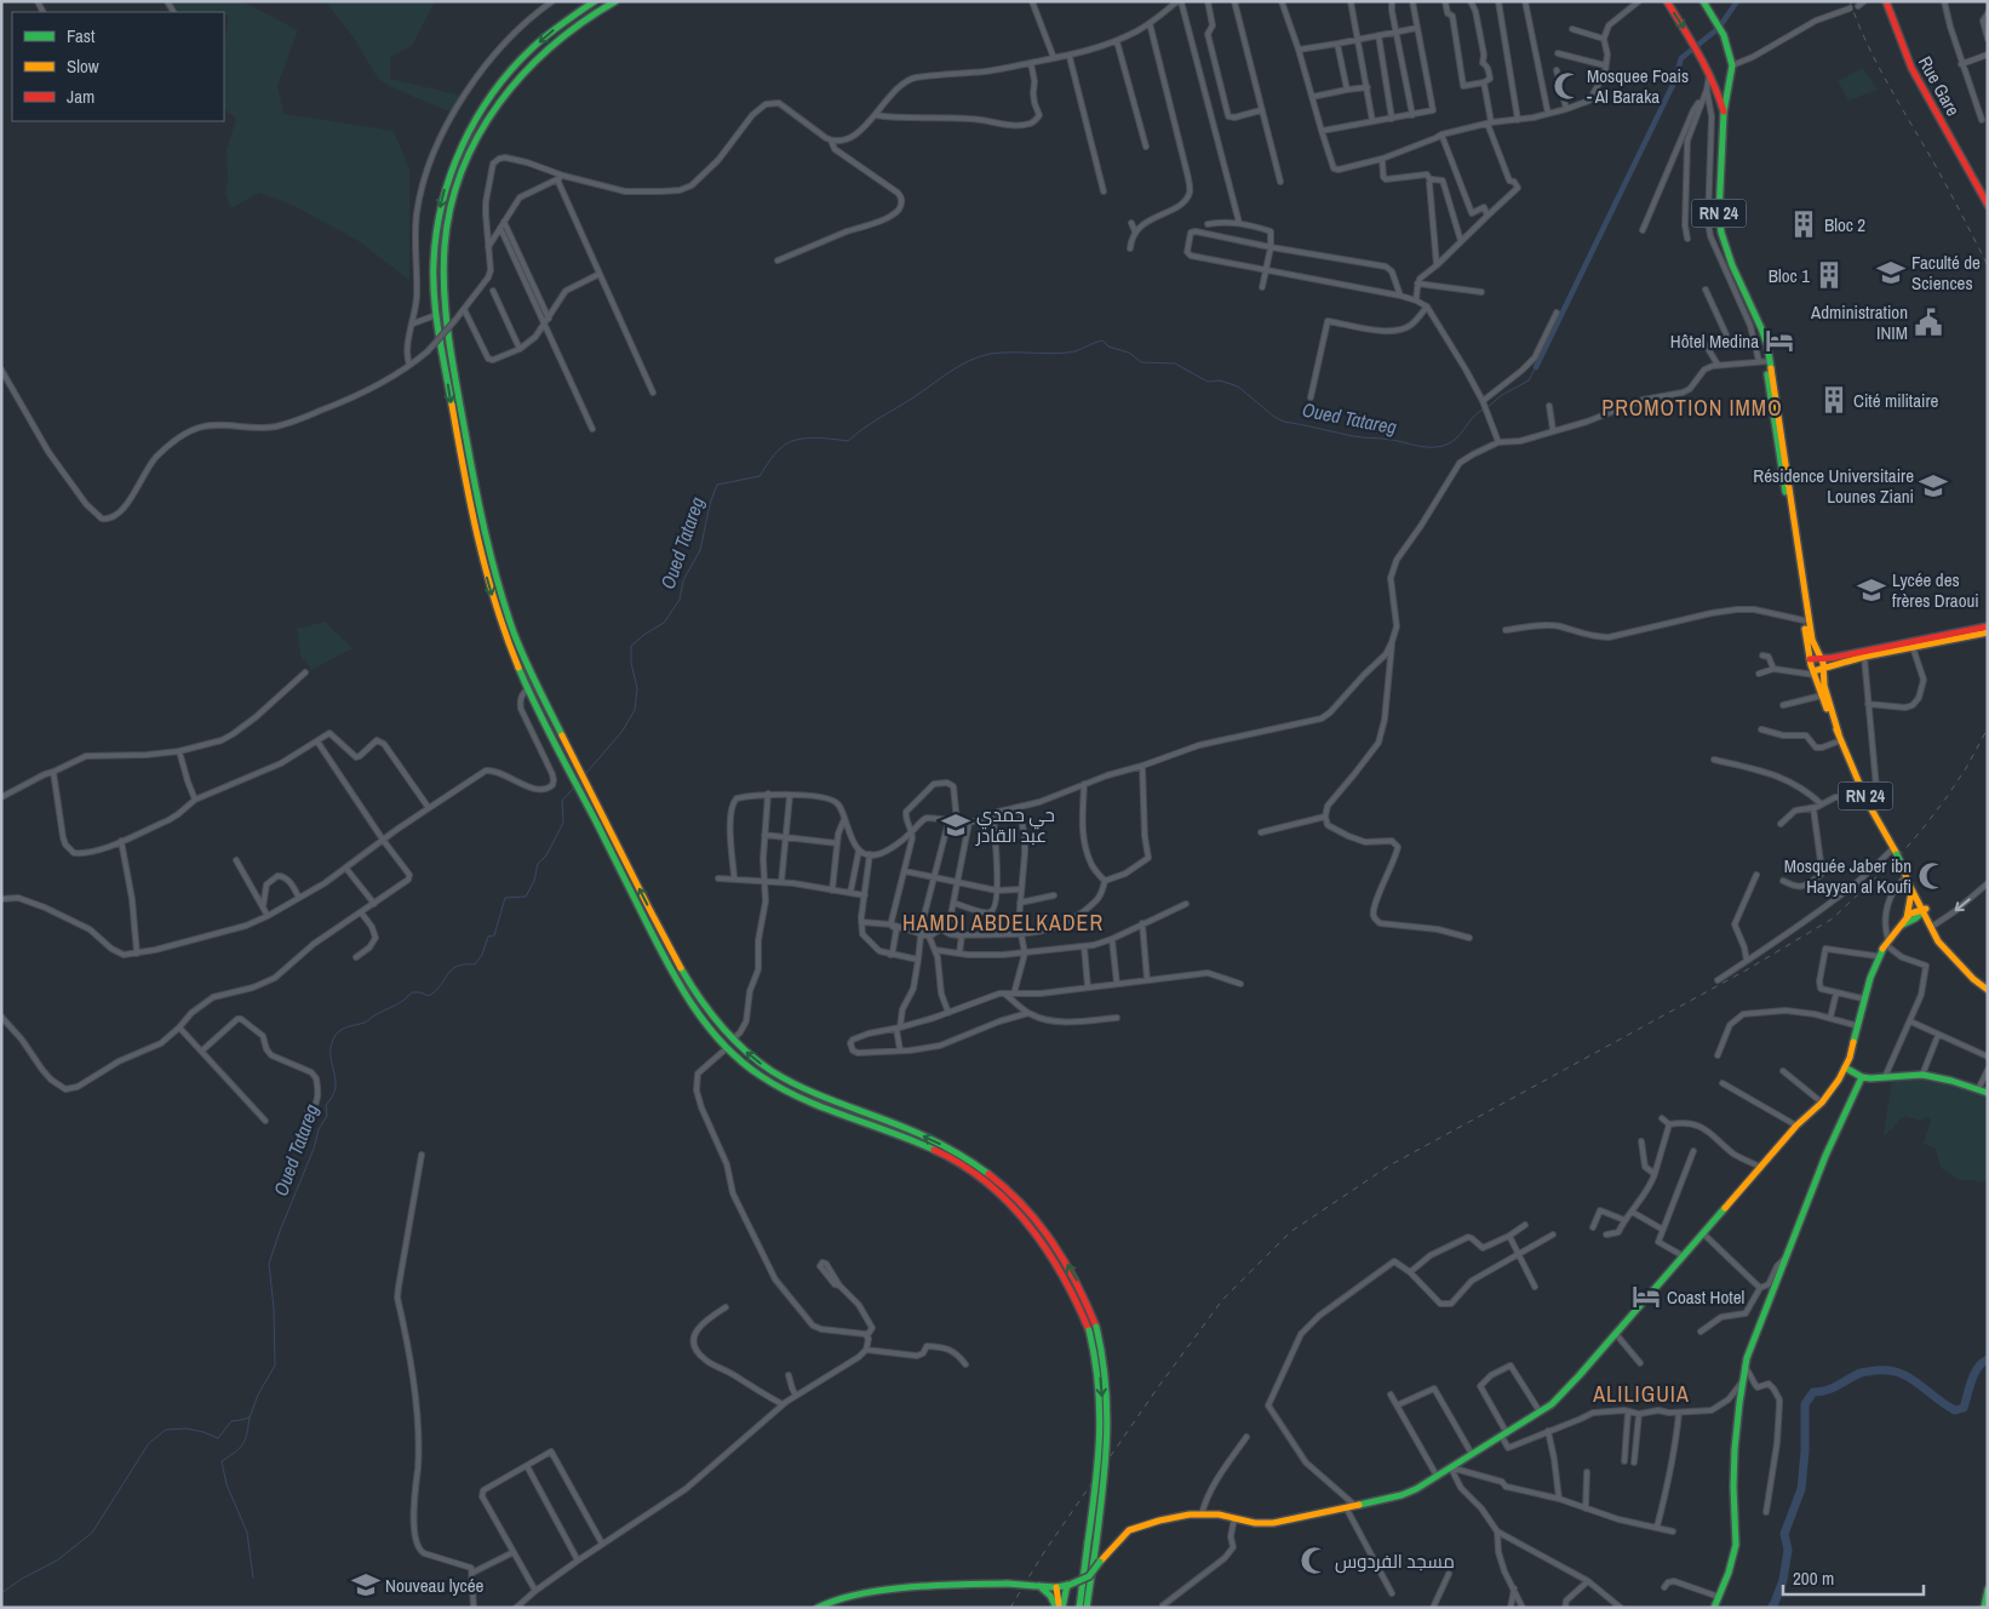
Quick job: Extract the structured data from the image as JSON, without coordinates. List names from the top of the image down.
{
  "streets": {
    "main road": ["Rue Gare", "RN 24"]
  },
  "districts": ["PROMOTION IMMO", "HAMDI ABDELKADER", "ALILIGUIA"],
  "water": ["Oued Tatareg"],
  "places": {
    "mosque": ["Mosquee Foais - Al Baraka", "Mosquée Jaber ibn Hayyan al Koufi", "مسجد الفردوس"],
    "building": ["Bloc 2", "Bloc 1", "Cité militaire"],
    "school or university": [
      "Faculté de Sciences",
      "Résidence Universitaire Lounes Ziani",
      "Lycée des frères Draoui",
      "حي حمدي عبد القادر",
      "Nouveau lycée"
    ],
    "public building": ["Administration INIM"],
    "hotel": ["Hôtel Medina", "Coast Hotel"]
  },
  "legend": ["Fast", "Slow", "Jam"],
  "scale_bar": "200 m"
}
